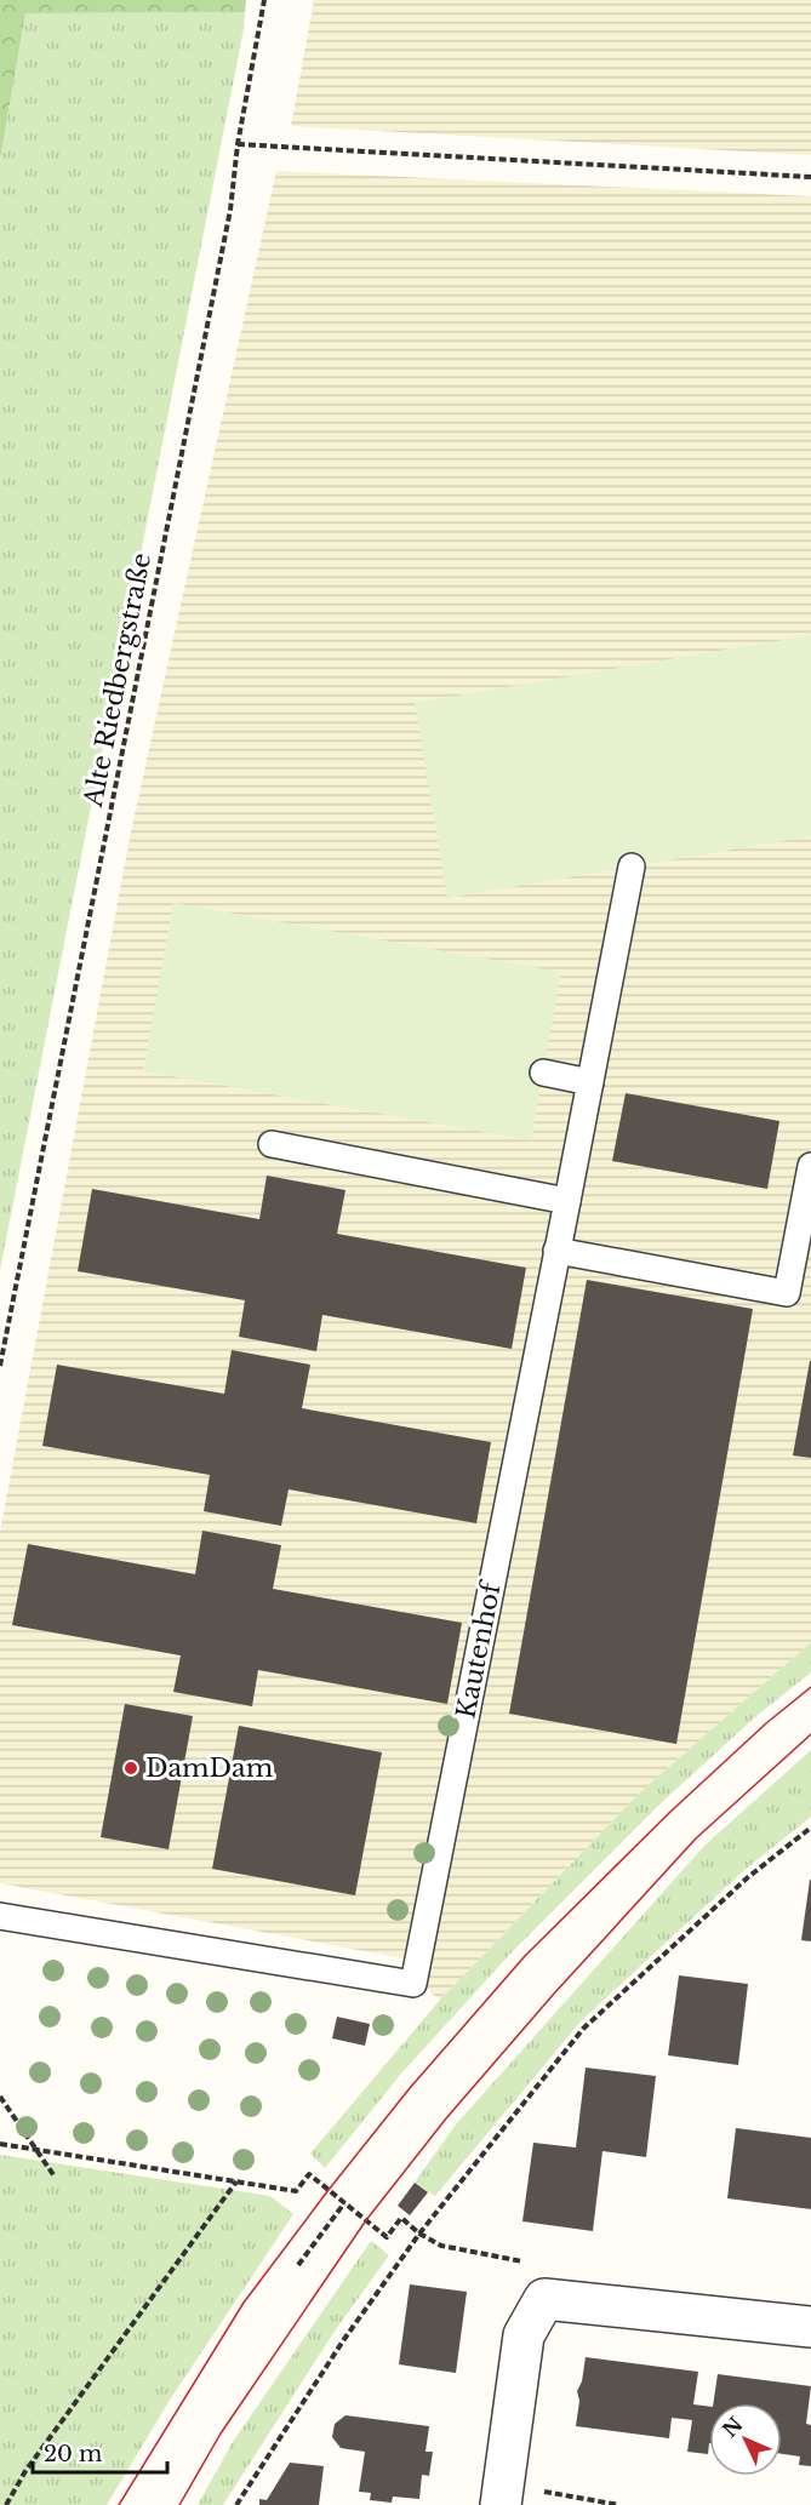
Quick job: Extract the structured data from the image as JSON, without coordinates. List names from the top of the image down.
{
  "streets": {
    "lane": ["Kautenhof"],
    "path": ["Alte Riedbergstraße"]
  },
  "places": ["DamDam"],
  "scale_bar": "20 m",
  "north": "top left"
}
